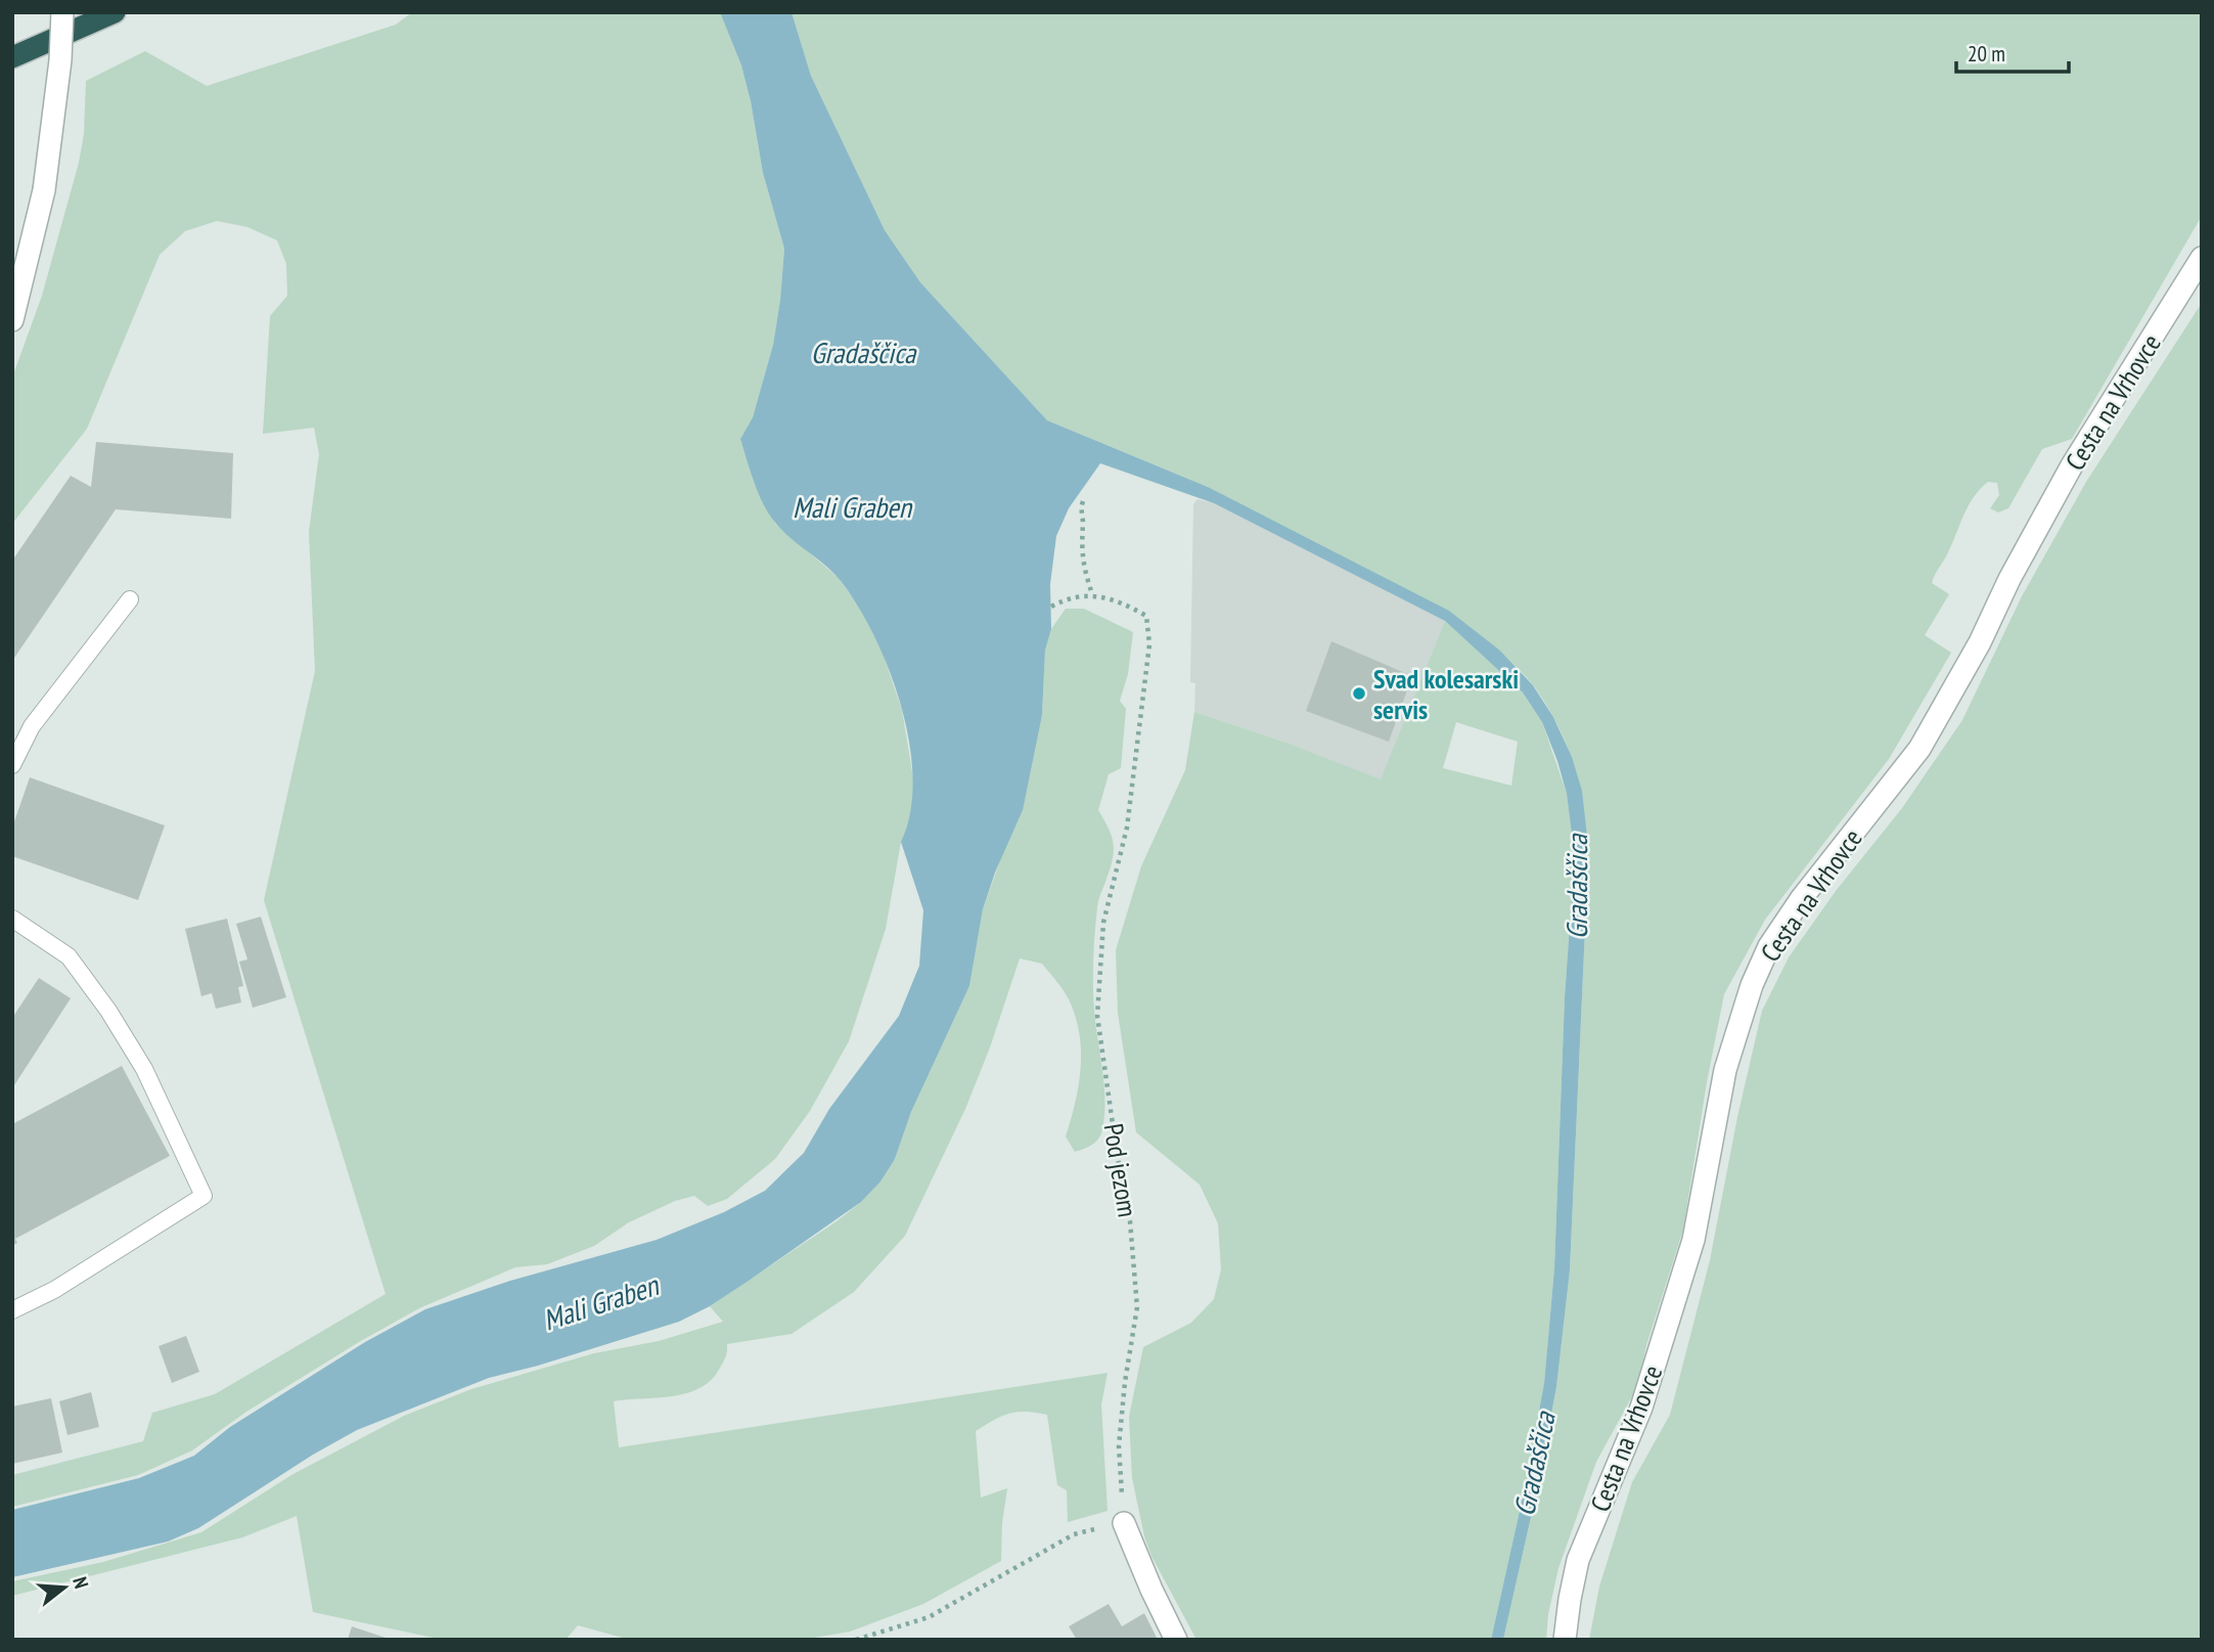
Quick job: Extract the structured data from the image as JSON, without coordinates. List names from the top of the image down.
{
  "streets": {
    "street": ["Cesta na Vrhovce"],
    "path": ["Pod jezom"]
  },
  "water": ["Gradaščica", "Mali Graben"],
  "places": ["Svad kolesarski servis"],
  "scale_bar": "20 m",
  "north": "right"
}
